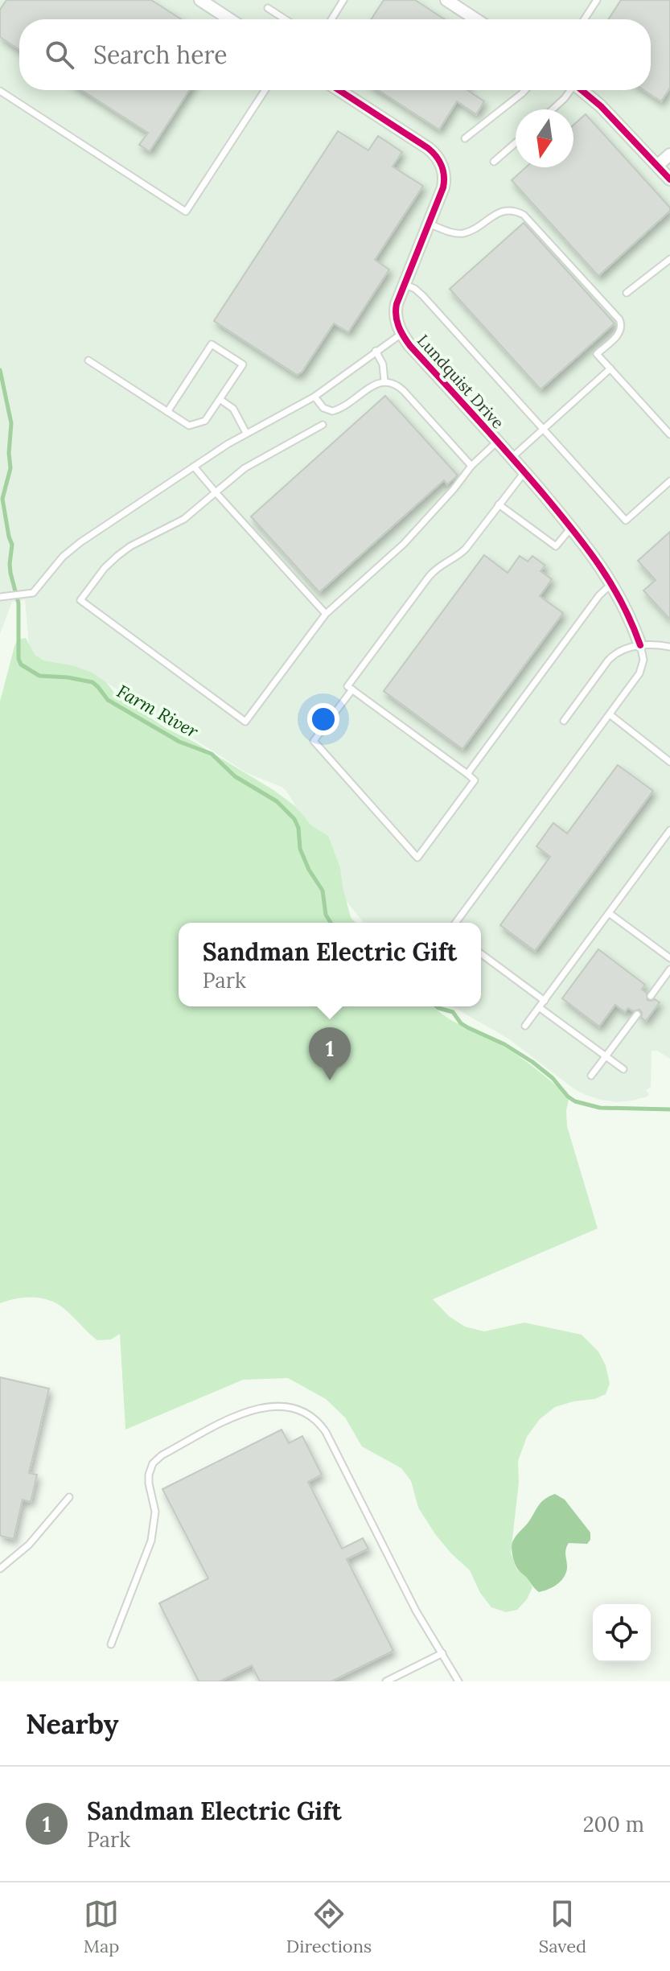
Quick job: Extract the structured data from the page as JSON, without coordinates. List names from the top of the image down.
{
  "streets": {
    "street": ["Lundquist Drive"]
  },
  "water": ["Farm River"],
  "north": "bottom",
  "page": {
    "search": "Search here",
    "popup": ["Sandman Electric Gift", "Park"],
    "pins": "1",
    "heading": "Nearby",
    "list": [
      {
        "mark": "1",
        "name": "Sandman Electric Gift",
        "note": "Park",
        "value": "200 m"
      }
    ],
    "nav": ["Map", "Directions", "Saved"]
  }
}
